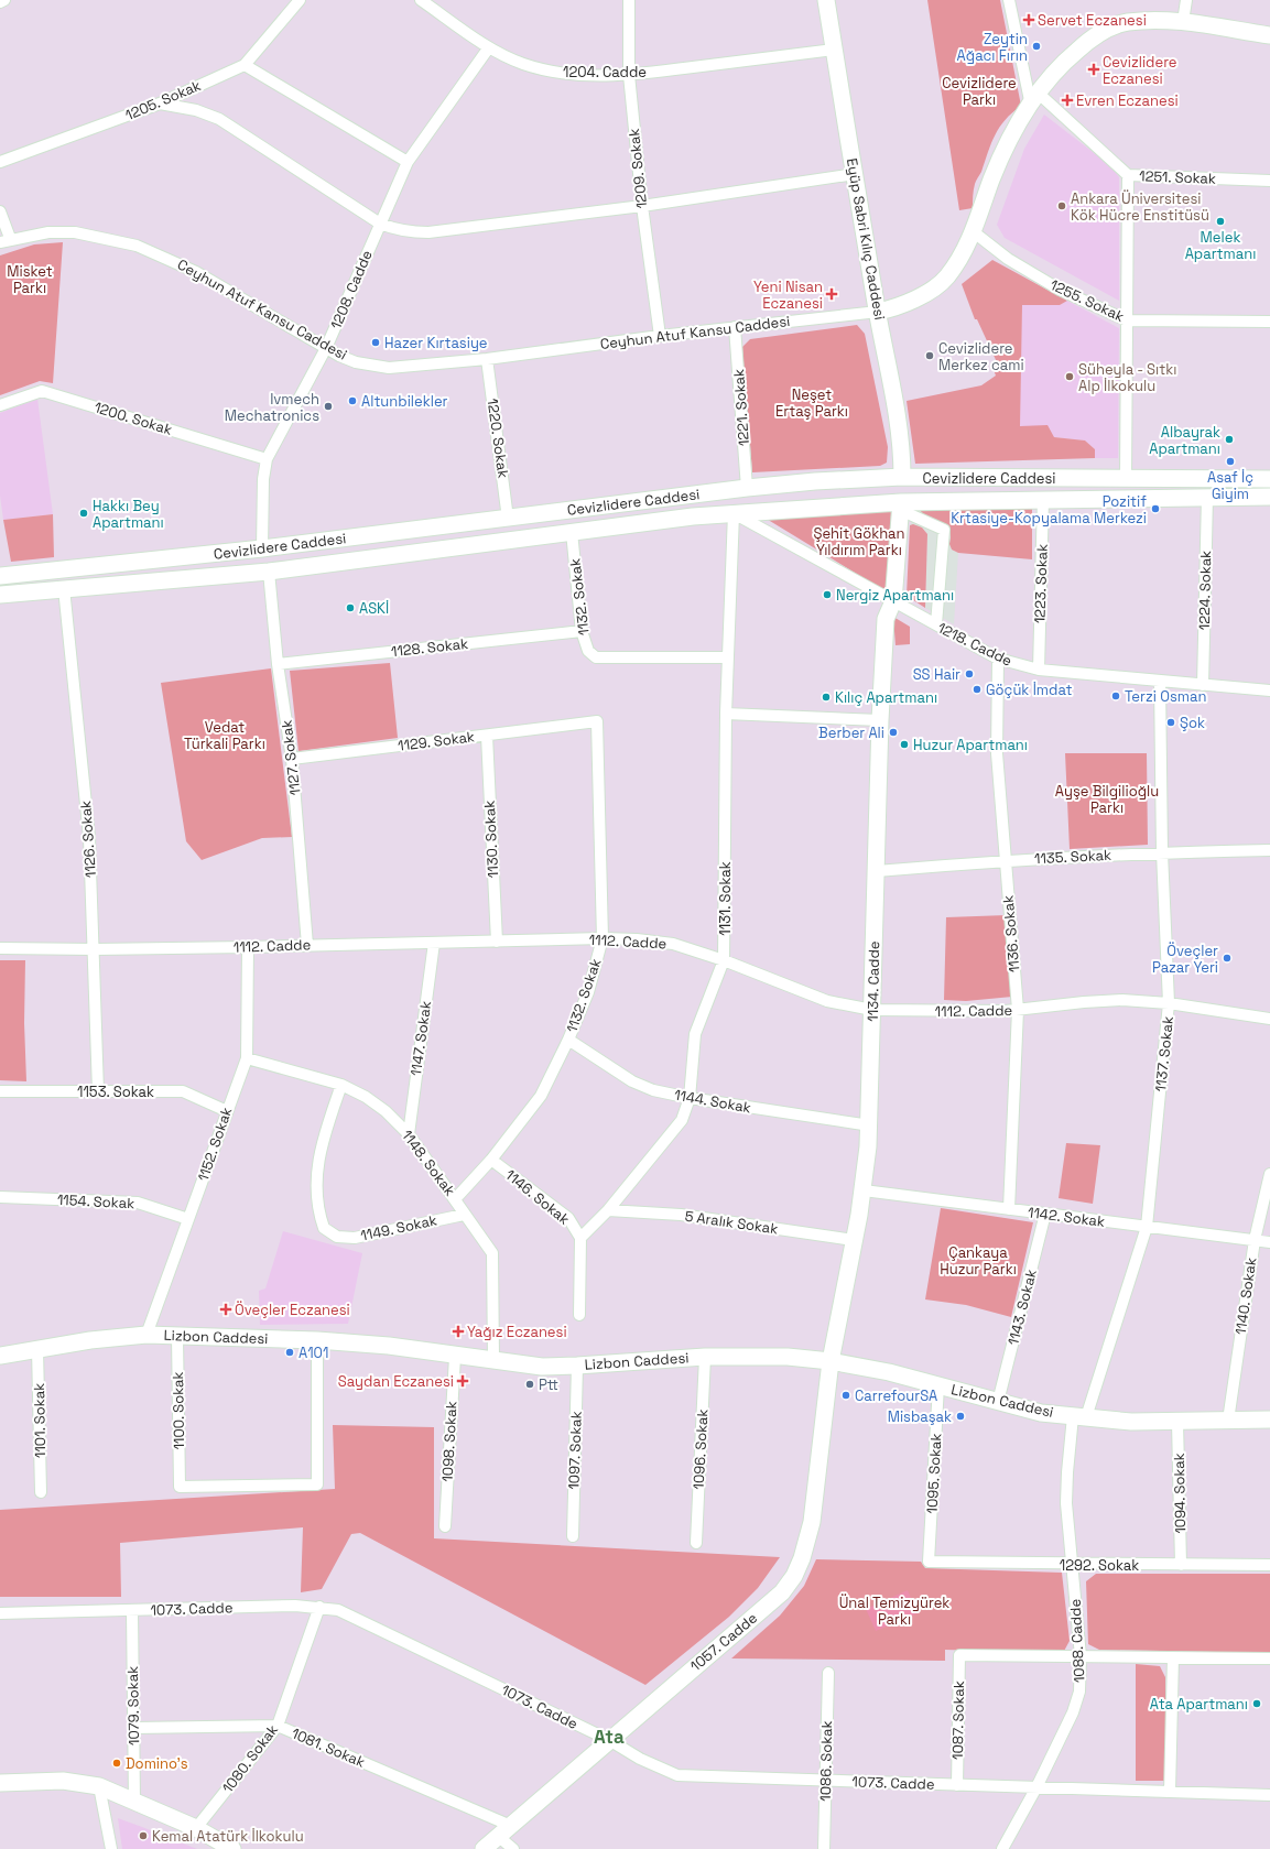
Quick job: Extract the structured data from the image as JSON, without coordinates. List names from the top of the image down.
{
  "streets": {
    "main road": [
      "Eyüp Sabri Kılıç Caddesi",
      "Ceyhun Atuf Kansu Caddesi",
      "Cevizlidere Caddesi",
      "1134. Cadde",
      "Lizbon Caddesi",
      "1057. Cadde"
    ],
    "street": [
      "1204. Cadde",
      "1205. Sokak",
      "1209. Sokak",
      "1251. Sokak",
      "1208. Cadde",
      "1255. Sokak",
      "1221. Sokak",
      "1200. Sokak",
      "1220. Sokak",
      "1223. Sokak",
      "1224. Sokak",
      "1132. Sokak",
      "1218. Cadde",
      "1128. Sokak",
      "1129. Sokak",
      "1127. Sokak",
      "1126. Sokak",
      "1130. Sokak",
      "1135. Sokak",
      "1131. Sokak",
      "1136. Sokak",
      "1112. Cadde",
      "1147. Sokak",
      "1137. Sokak",
      "1153. Sokak",
      "1144. Sokak",
      "1152. Sokak",
      "1148. Sokak",
      "1146. Sokak",
      "1154. Sokak",
      "1142. Sokak",
      "5 Aralık Sokak",
      "1149. Sokak",
      "1140. Sokak",
      "1143. Sokak",
      "1100. Sokak",
      "1101. Sokak",
      "1098. Sokak",
      "1096. Sokak",
      "1097. Sokak",
      "1095. Sokak",
      "1094. Sokak",
      "1292. Sokak",
      "1073. Cadde",
      "1088. Cadde",
      "1079. Sokak",
      "1087. Sokak",
      "1081. Sokak",
      "1080. Sokak",
      "1086. Sokak"
    ]
  },
  "crossings": [
    ["1204. Cadde", "1209. Sokak"],
    ["1204. Cadde", "Eyüp Sabri Kılıç Caddesi"],
    ["1204. Cadde", "1208. Cadde"],
    ["1209. Sokak", "Ceyhun Atuf Kansu Caddesi"],
    ["1251. Sokak", "Ceyhun Atuf Kansu Caddesi"],
    ["Eyüp Sabri Kılıç Caddesi", "Ceyhun Atuf Kansu Caddesi"],
    ["Eyüp Sabri Kılıç Caddesi", "Cevizlidere Caddesi"],
    ["1208. Cadde", "Ceyhun Atuf Kansu Caddesi"],
    ["1208. Cadde", "1200. Sokak"],
    ["1208. Cadde", "Cevizlidere Caddesi"],
    ["1255. Sokak", "Ceyhun Atuf Kansu Caddesi"],
    ["Ceyhun Atuf Kansu Caddesi", "1221. Sokak"],
    ["Ceyhun Atuf Kansu Caddesi", "1220. Sokak"],
    ["1221. Sokak", "Cevizlidere Caddesi"],
    ["1220. Sokak", "Cevizlidere Caddesi"],
    ["Cevizlidere Caddesi", "1223. Sokak"],
    ["Cevizlidere Caddesi", "1224. Sokak"],
    ["Cevizlidere Caddesi", "1132. Sokak"],
    ["Cevizlidere Caddesi", "1218. Cadde"],
    ["Cevizlidere Caddesi", "1127. Sokak"],
    ["Cevizlidere Caddesi", "1126. Sokak"],
    ["Cevizlidere Caddesi", "1131. Sokak"],
    ["1223. Sokak", "1218. Cadde"],
    ["1224. Sokak", "1218. Cadde"],
    ["1132. Sokak", "1128. Sokak"],
    ["1132. Sokak", "1129. Sokak"],
    ["1132. Sokak", "1131. Sokak"],
    ["1132. Sokak", "1112. Cadde"],
    ["1132. Sokak", "1144. Sokak"],
    ["1132. Sokak", "1148. Sokak"],
    ["1132. Sokak", "1146. Sokak"],
    ["1218. Cadde", "1131. Sokak"],
    ["1218. Cadde", "1136. Sokak"],
    ["1218. Cadde", "1134. Cadde"],
    ["1218. Cadde", "1137. Sokak"],
    ["1128. Sokak", "1127. Sokak"],
    ["1129. Sokak", "1127. Sokak"],
    ["1129. Sokak", "1130. Sokak"],
    ["1127. Sokak", "1112. Cadde"],
    ["1126. Sokak", "1112. Cadde"],
    ["1126. Sokak", "1153. Sokak"],
    ["1130. Sokak", "1112. Cadde"],
    ["1135. Sokak", "1136. Sokak"],
    ["1135. Sokak", "1134. Cadde"],
    ["1135. Sokak", "1137. Sokak"],
    ["1131. Sokak", "1112. Cadde"],
    ["1131. Sokak", "1144. Sokak"],
    ["1131. Sokak", "1146. Sokak"],
    ["1131. Sokak", "5 Aralık Sokak"],
    ["1136. Sokak", "1112. Cadde"],
    ["1136. Sokak", "1142. Sokak"],
    ["1112. Cadde", "1134. Cadde"],
    ["1112. Cadde", "1147. Sokak"],
    ["1112. Cadde", "1137. Sokak"],
    ["1112. Cadde", "1152. Sokak"],
    ["1134. Cadde", "1144. Sokak"],
    ["1134. Cadde", "1142. Sokak"],
    ["1134. Cadde", "5 Aralık Sokak"],
    ["1134. Cadde", "Lizbon Caddesi"],
    ["1134. Cadde", "1057. Cadde"],
    ["1147. Sokak", "1148. Sokak"],
    ["1137. Sokak", "1142. Sokak"],
    ["1137. Sokak", "Lizbon Caddesi"],
    ["1137. Sokak", "1088. Cadde"],
    ["1153. Sokak", "1152. Sokak"],
    ["1152. Sokak", "1148. Sokak"],
    ["1152. Sokak", "1154. Sokak"],
    ["1152. Sokak", "Lizbon Caddesi"],
    ["1148. Sokak", "1149. Sokak"],
    ["1148. Sokak", "Lizbon Caddesi"],
    ["1142. Sokak", "1140. Sokak"],
    ["1142. Sokak", "1143. Sokak"],
    ["1140. Sokak", "Lizbon Caddesi"],
    ["1143. Sokak", "Lizbon Caddesi"],
    ["Lizbon Caddesi", "1100. Sokak"],
    ["Lizbon Caddesi", "1101. Sokak"],
    ["Lizbon Caddesi", "1098. Sokak"],
    ["Lizbon Caddesi", "1096. Sokak"],
    ["Lizbon Caddesi", "1097. Sokak"],
    ["Lizbon Caddesi", "1095. Sokak"],
    ["Lizbon Caddesi", "1094. Sokak"],
    ["Lizbon Caddesi", "1088. Cadde"],
    ["Lizbon Caddesi", "1057. Cadde"],
    ["1095. Sokak", "1292. Sokak"],
    ["1094. Sokak", "1292. Sokak"],
    ["1292. Sokak", "1088. Cadde"],
    ["1073. Cadde", "1088. Cadde"],
    ["1073. Cadde", "1057. Cadde"],
    ["1073. Cadde", "1079. Sokak"],
    ["1073. Cadde", "1087. Sokak"],
    ["1073. Cadde", "1080. Sokak"],
    ["1073. Cadde", "1086. Sokak"],
    ["1088. Cadde", "1087. Sokak"],
    ["1057. Cadde", "1081. Sokak"],
    ["1079. Sokak", "1081. Sokak"],
    ["1081. Sokak", "1080. Sokak"]
  ],
  "districts": ["Ata"],
  "parks": [
    "Cevizlidere Parkı",
    "Misket Parkı",
    "Neşet Ertaş Parkı",
    "Şehit Gökhan Yıldırım Parkı",
    "Vedat Türkali Parkı",
    "Ayşe Bilgilioğlu Parkı",
    "Çankaya Huzur Parkı",
    "Ünal Temizyürek Parkı"
  ],
  "places": {
    "health": [
      "Servet Eczanesi",
      "Cevizlidere Eczanesi",
      "Evren Eczanesi",
      "Yeni Nisan Eczanesi",
      "Öveçler Eczanesi",
      "Yağız Eczanesi",
      "Saydan Eczanesi"
    ],
    "other": [
      "Zeytin Ağacı Fırın",
      "Ankara Üniversitesi Kök Hücre Enstitüsü",
      "Melek Apartmanı",
      "Hazer Kırtasiye",
      "Cevizlidere Merkez cami",
      "Süheyla - Sıtkı Alp İlkokulu",
      "Altunbilekler",
      "Ivmech Mechatronics",
      "Albayrak Apartmanı",
      "Asaf İç Giyim",
      "Pozitif Krtasiye-Kopyalama Merkezi",
      "Hakkı Bey Apartmanı",
      "Nergiz Apartmanı",
      "ASKİ",
      "SS Hair",
      "Göçük İmdat",
      "Terzi Osman",
      "Kılıç Apartmanı",
      "Şok",
      "Berber Ali",
      "Huzur Apartmanı",
      "Öveçler Pazar Yeri",
      "A101",
      "Ptt",
      "CarrefourSA",
      "Misbaşak",
      "Ata Apartmanı",
      "Domino's",
      "Kemal Atatürk İlkokulu"
    ]
  }
}
